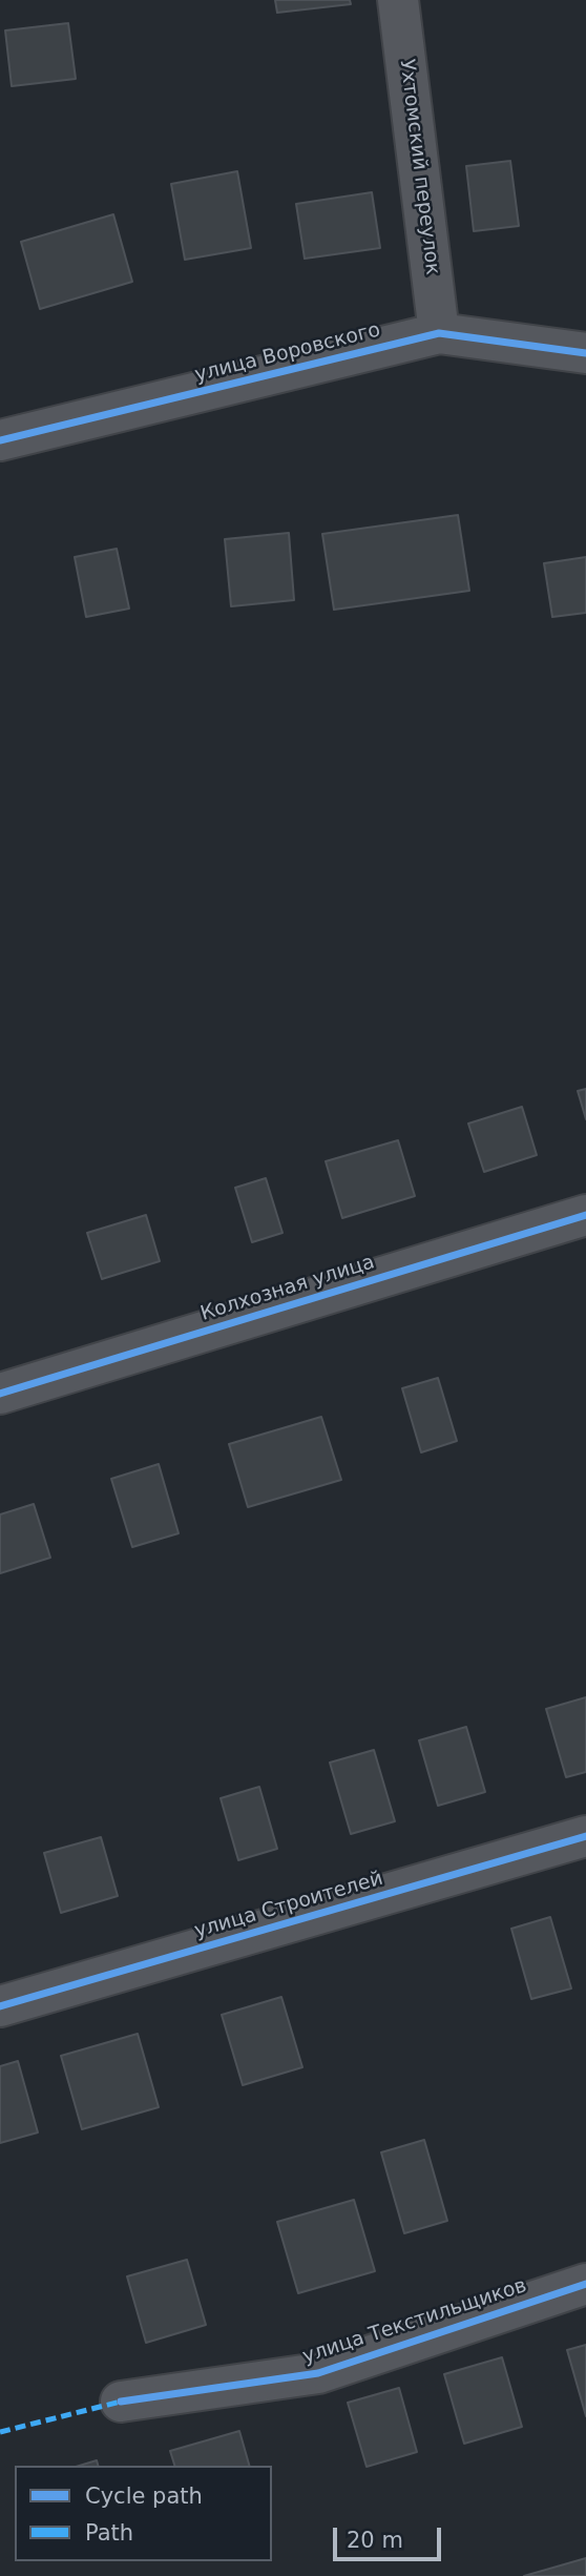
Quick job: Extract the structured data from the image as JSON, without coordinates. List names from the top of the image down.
{
  "streets": {
    "street": [
      "Ухтомский переулок",
      "улица Воровского",
      "Колхозная улица",
      "улица Строителей",
      "улица Текстильщиков"
    ]
  },
  "crossings": [
    ["Ухтомский переулок", "улица Воровского"]
  ],
  "legend": ["Cycle path", "Path"],
  "scale_bar": "20 m"
}
